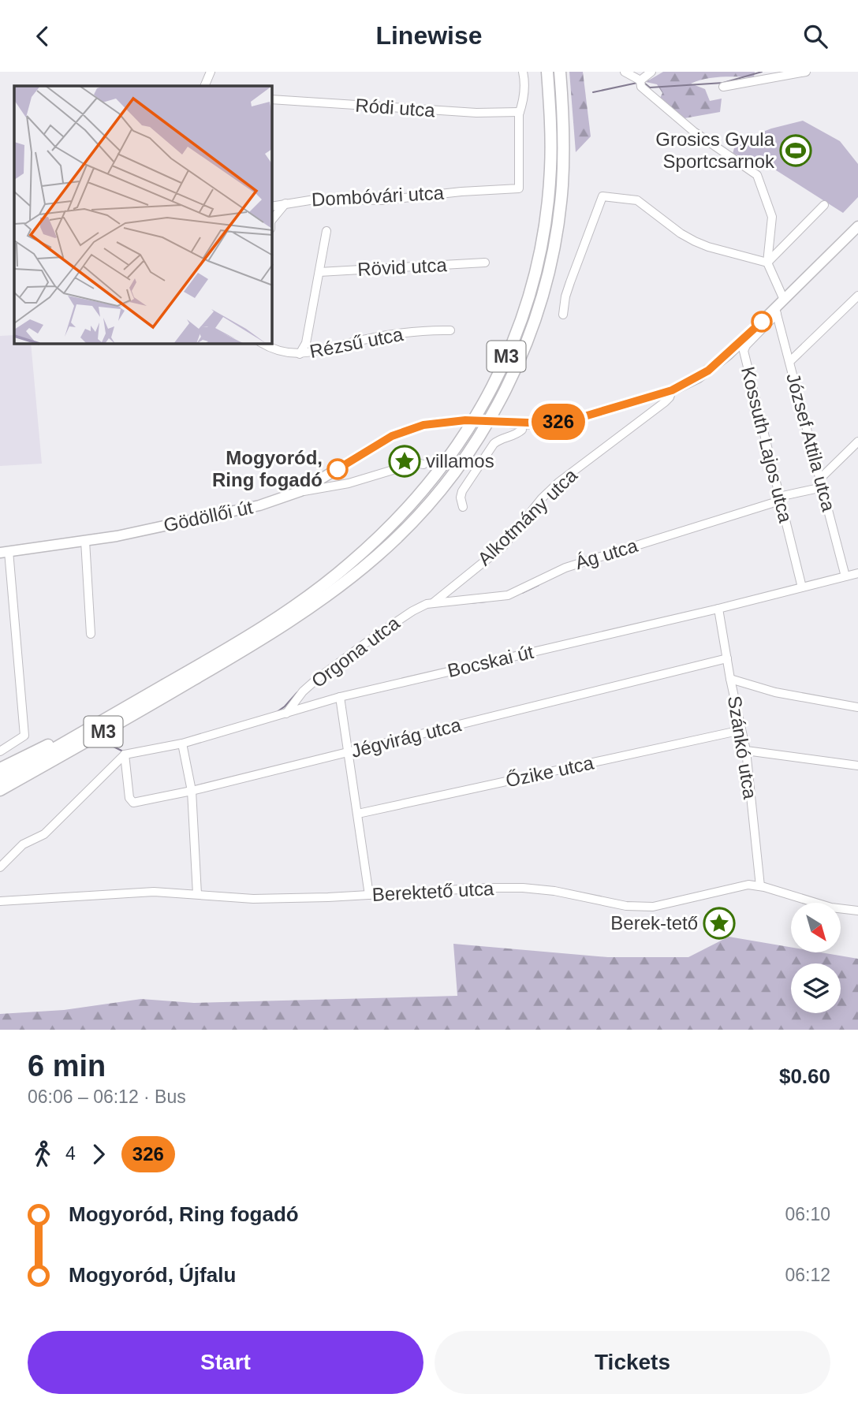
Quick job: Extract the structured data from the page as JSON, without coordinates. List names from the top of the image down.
{
  "streets": {
    "highway": ["M3"],
    "main road": ["Gödöllői út"],
    "street": [
      "Ródi utca",
      "Dombóvári utca",
      "Rövid utca",
      "Rézsű utca",
      "József Attila utca",
      "Kossuth Lajos utca",
      "Alkotmány utca",
      "Ág utca",
      "Orgona utca",
      "Bocskai út",
      "Jégvirág utca",
      "Szánkó utca",
      "Őzike utca",
      "Berektető utca"
    ]
  },
  "crossings": [
    ["Ródi utca", "Dombóvári utca"],
    ["József Attila utca", "Kossuth Lajos utca"],
    ["József Attila utca", "Ág utca"],
    ["József Attila utca", "Bocskai út"],
    ["Kossuth Lajos utca", "Ág utca"],
    ["Kossuth Lajos utca", "Bocskai út"],
    ["Alkotmány utca", "Ág utca"],
    ["Alkotmány utca", "Orgona utca"],
    ["Ág utca", "Orgona utca"],
    ["Orgona utca", "Bocskai út"],
    ["Bocskai út", "Jégvirág utca"],
    ["Bocskai út", "Szánkó utca"],
    ["Jégvirág utca", "Szánkó utca"],
    ["Szánkó utca", "Őzike utca"],
    ["Szánkó utca", "Berektető utca"]
  ],
  "places": {
    "sports": ["Grosics Gyula Sportcsarnok"],
    "place": ["villamos", "Berek-tető"],
    "other": ["Mogyoród, Ring fogadó"]
  },
  "lines": ["bus line 326"],
  "north": "bottom right",
  "page": {
    "header": "Linewise",
    "on_map": "326",
    "heading": ["6 min", "06:06 – 06:12 · Bus", "$0.60"],
    "legs": ["4", "326"],
    "list": [
      {
        "name": "Mogyoród, Ring fogadó",
        "value": "06:10"
      },
      {
        "name": "Mogyoród, Újfalu",
        "value": "06:12"
      }
    ],
    "buttons": ["Start", "Tickets"]
  }
}
